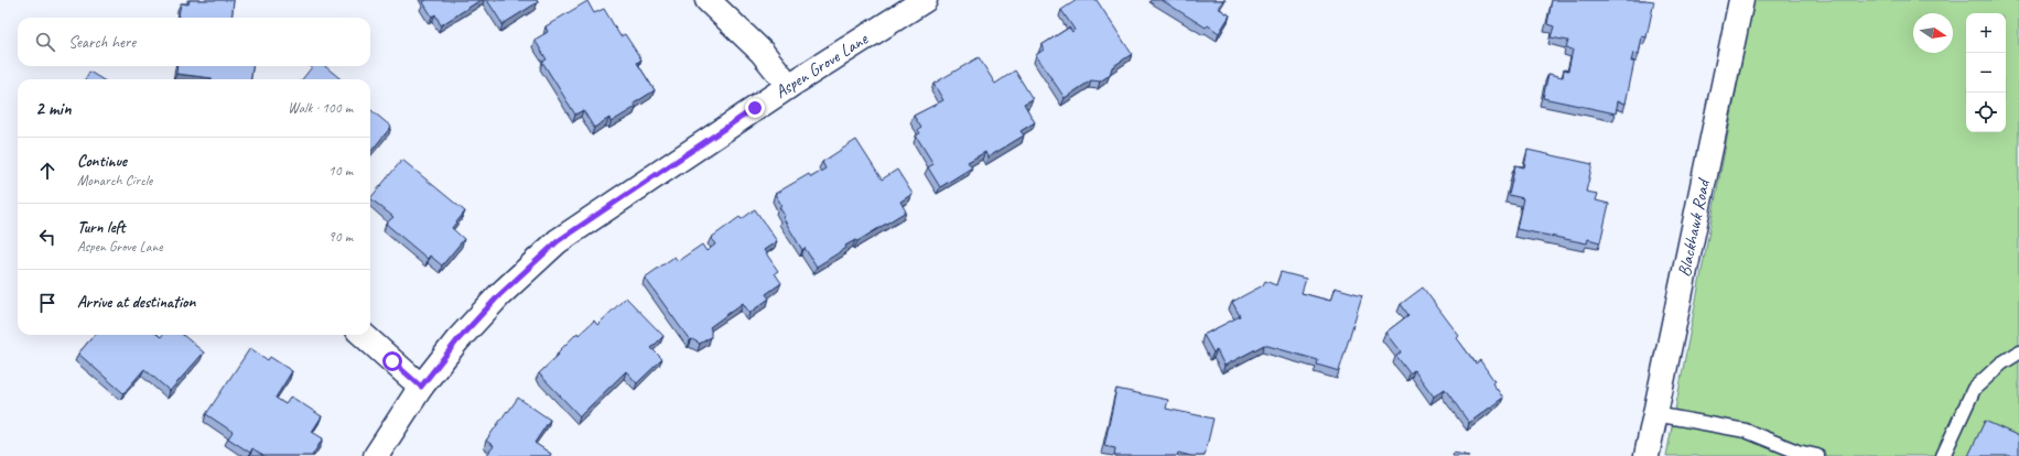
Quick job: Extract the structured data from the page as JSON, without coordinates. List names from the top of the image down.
{
  "streets": {
    "street": ["Aspen Grove Lane", "Blackhawk Road"]
  },
  "north": "right",
  "page": {
    "map_buttons": ["+", "−"],
    "search": "Search here",
    "heading": ["2 min", "Walk · 100 m"],
    "list": [
      ["Continue", "Monarch Circle", "10 m"],
      ["Turn left", "Aspen Grove Lane", "90 m"],
      "Arrive at destination"
    ]
  }
}
